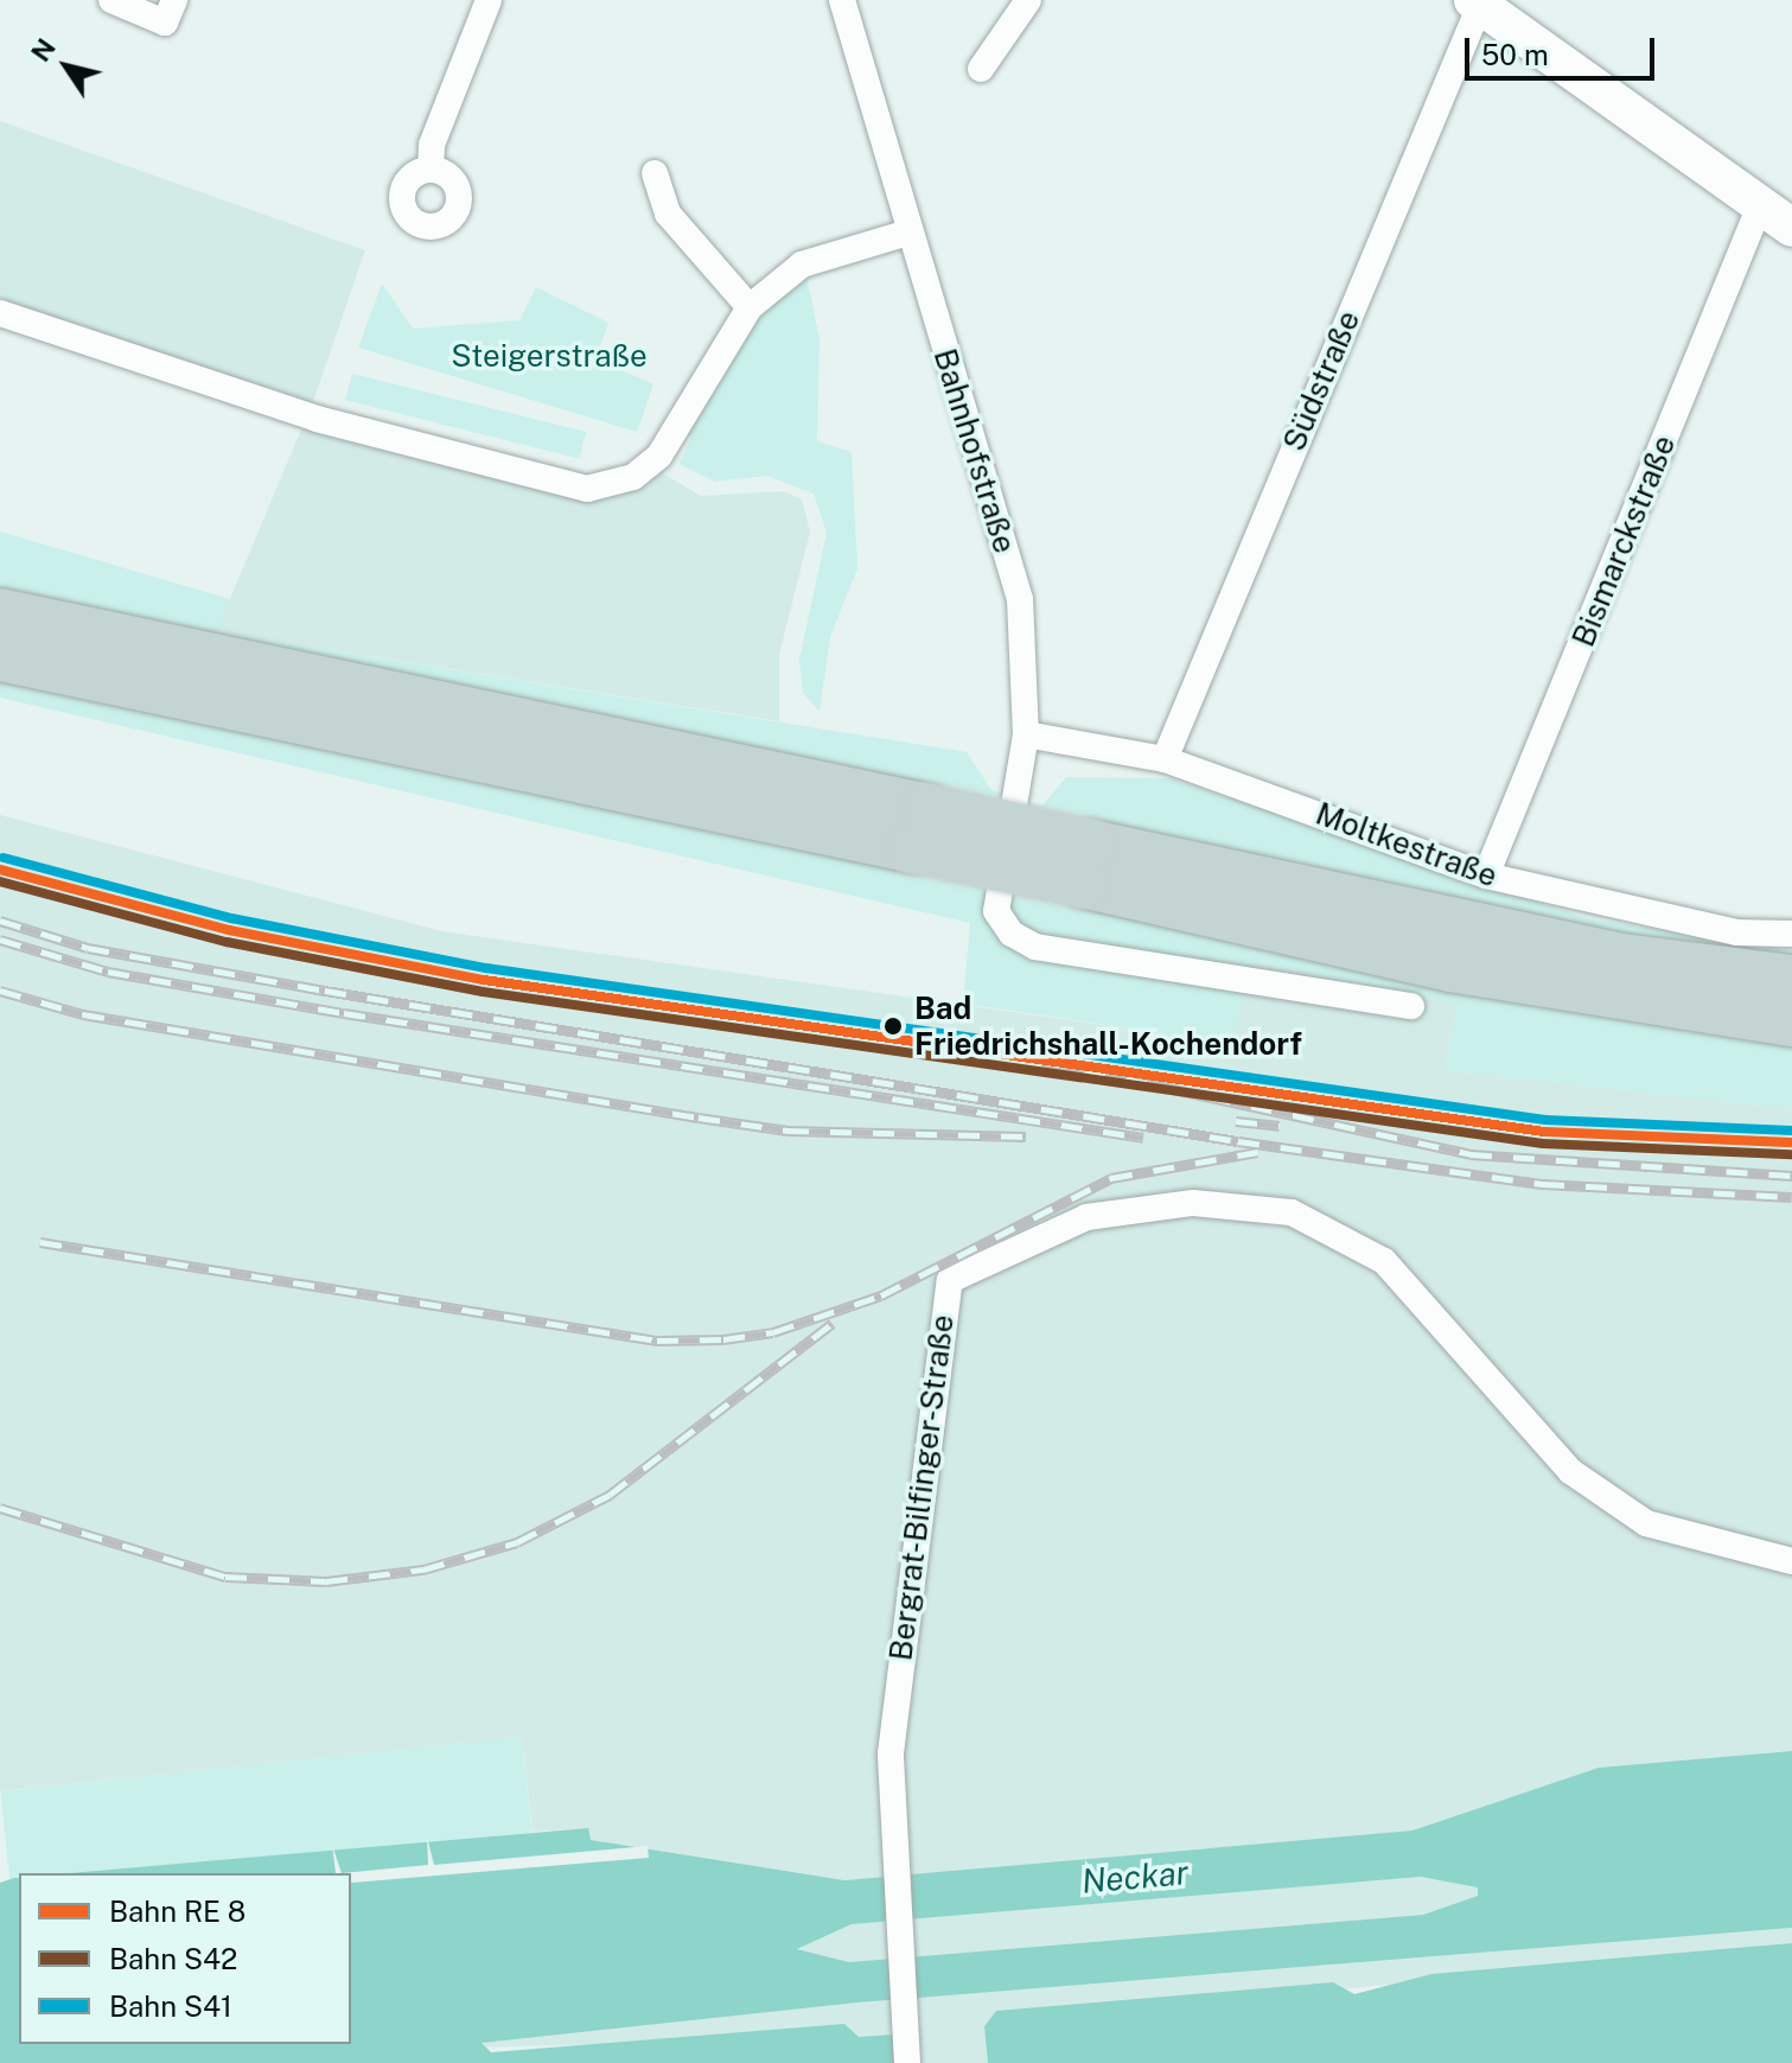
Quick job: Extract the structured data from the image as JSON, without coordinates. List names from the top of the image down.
{
  "streets": {
    "street": [
      "Südstraße",
      "Bahnhofstraße",
      "Bismarckstraße",
      "Moltkestraße",
      "Bergrat-Bilfinger-Straße"
    ]
  },
  "crossings": [
    ["Südstraße", "Moltkestraße"],
    ["Bahnhofstraße", "Moltkestraße"],
    ["Bismarckstraße", "Moltkestraße"]
  ],
  "water": ["Neckar"],
  "parks": ["Steigerstraße"],
  "places": ["Bad Friedrichshall-Kochendorf"],
  "lines": ["rail line S41", "rail line S42"],
  "legend": ["Bahn RE 8", "Bahn S42", "Bahn S41"],
  "scale_bar": "50 m",
  "north": "top left"
}
